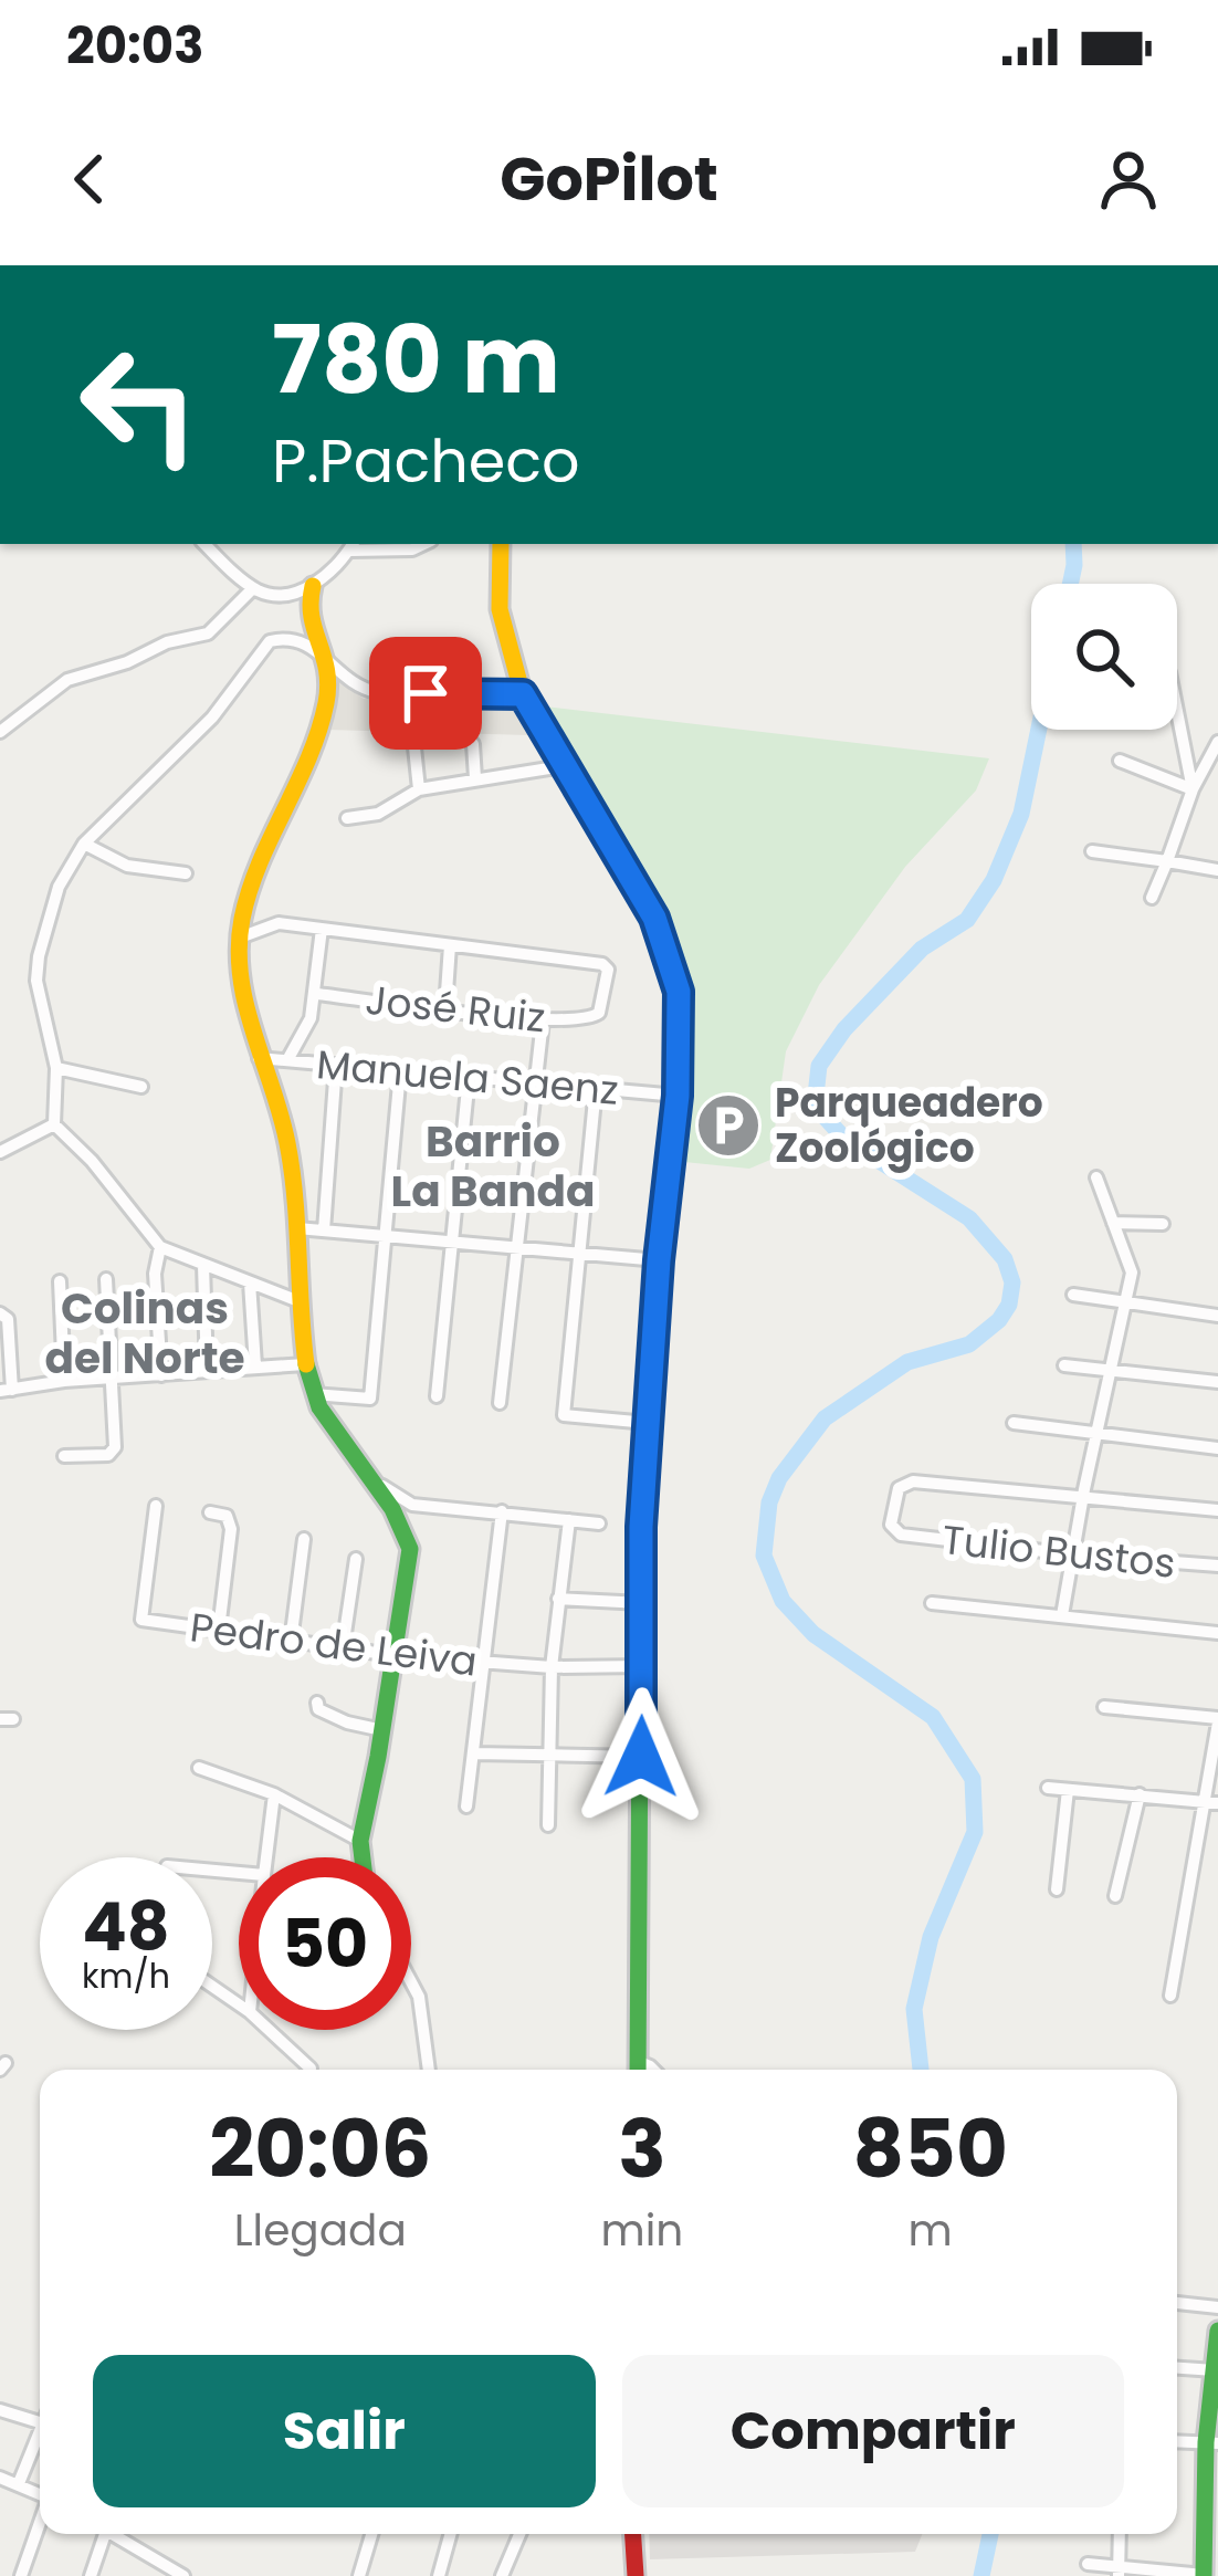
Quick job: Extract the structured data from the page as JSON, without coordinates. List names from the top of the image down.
{
  "streets": {
    "street": [
      "José Ruiz",
      "Manuela Saenz",
      "Tulio Bustos",
      "Pedro de Leiva"
    ]
  },
  "districts": ["Barrio La Banda", "Colinas del Norte"],
  "places": {
    "parking": ["Parqueadero Zoológico"]
  },
  "page": {
    "status": "20:03",
    "header": "GoPilot",
    "turn": ["780 m", "P.Pacheco"],
    "speed": "48 km/h",
    "limit": "50",
    "eta": [
      "20:06",
      "Llegada",
      "3",
      "min",
      "850",
      "m"
    ],
    "buttons": ["Salir", "Compartir"]
  }
}
